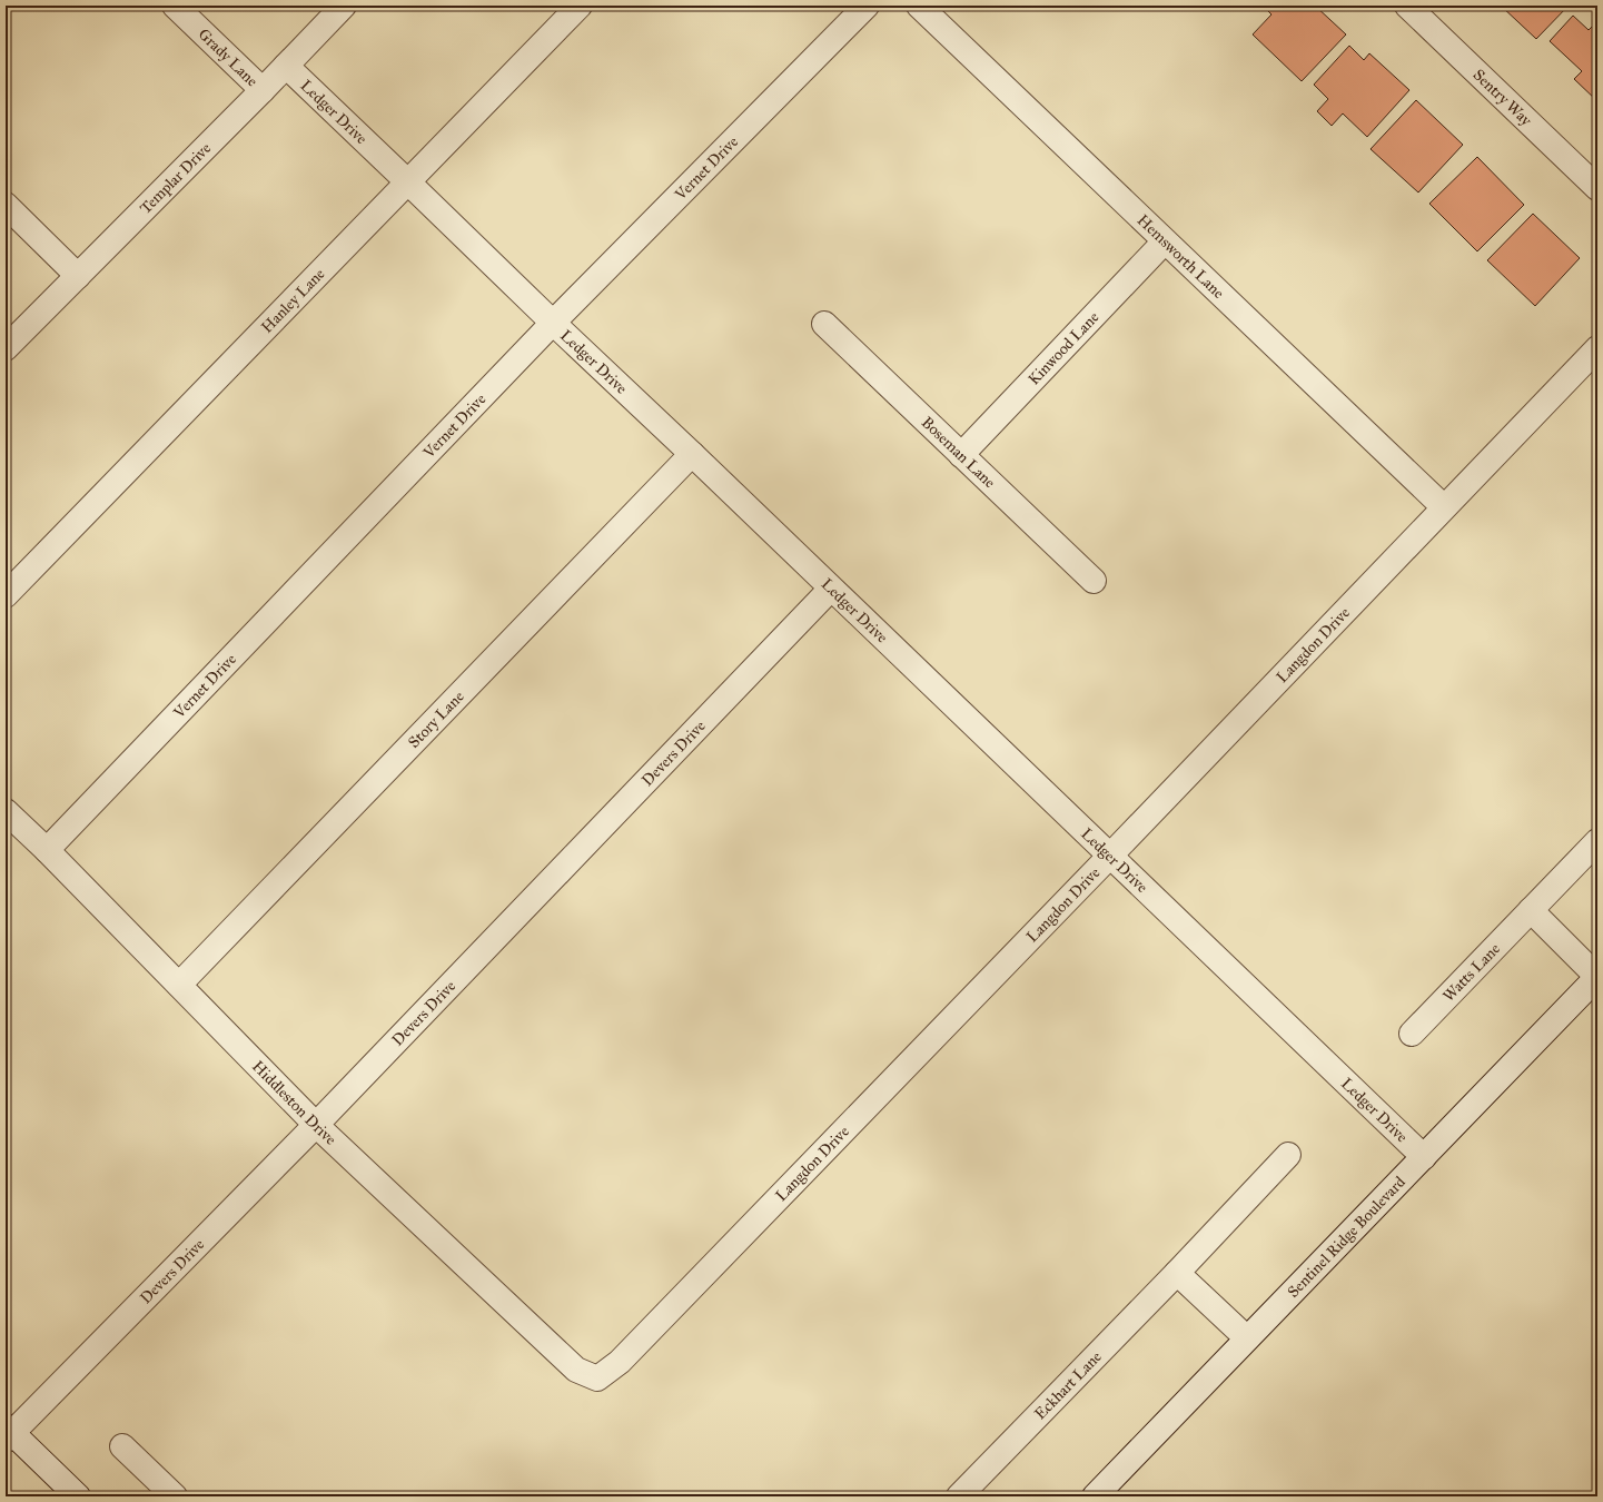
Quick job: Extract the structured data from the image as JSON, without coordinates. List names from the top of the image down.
{
  "streets": {
    "street": [
      "Grady Lane",
      "Sentry Way",
      "Ledger Drive",
      "Vernet Drive",
      "Templar Drive",
      "Hemsworth Lane",
      "Hanley Lane",
      "Kinwood Lane",
      "Boseman Lane",
      "Langdon Drive",
      "Story Lane",
      "Devers Drive",
      "Watts Lane",
      "Hiddleston Drive",
      "Sentinel Ridge Boulevard",
      "Eckhart Lane"
    ]
  },
  "crossings": [
    ["Grady Lane", "Templar Drive"],
    ["Ledger Drive", "Vernet Drive"],
    ["Ledger Drive", "Templar Drive"],
    ["Ledger Drive", "Hanley Lane"],
    ["Ledger Drive", "Langdon Drive"],
    ["Ledger Drive", "Story Lane"],
    ["Ledger Drive", "Devers Drive"],
    ["Ledger Drive", "Sentinel Ridge Boulevard"],
    ["Vernet Drive", "Hiddleston Drive"],
    ["Hemsworth Lane", "Kinwood Lane"],
    ["Hemsworth Lane", "Langdon Drive"],
    ["Kinwood Lane", "Boseman Lane"],
    ["Langdon Drive", "Hiddleston Drive"],
    ["Story Lane", "Hiddleston Drive"],
    ["Devers Drive", "Hiddleston Drive"]
  ]
}
